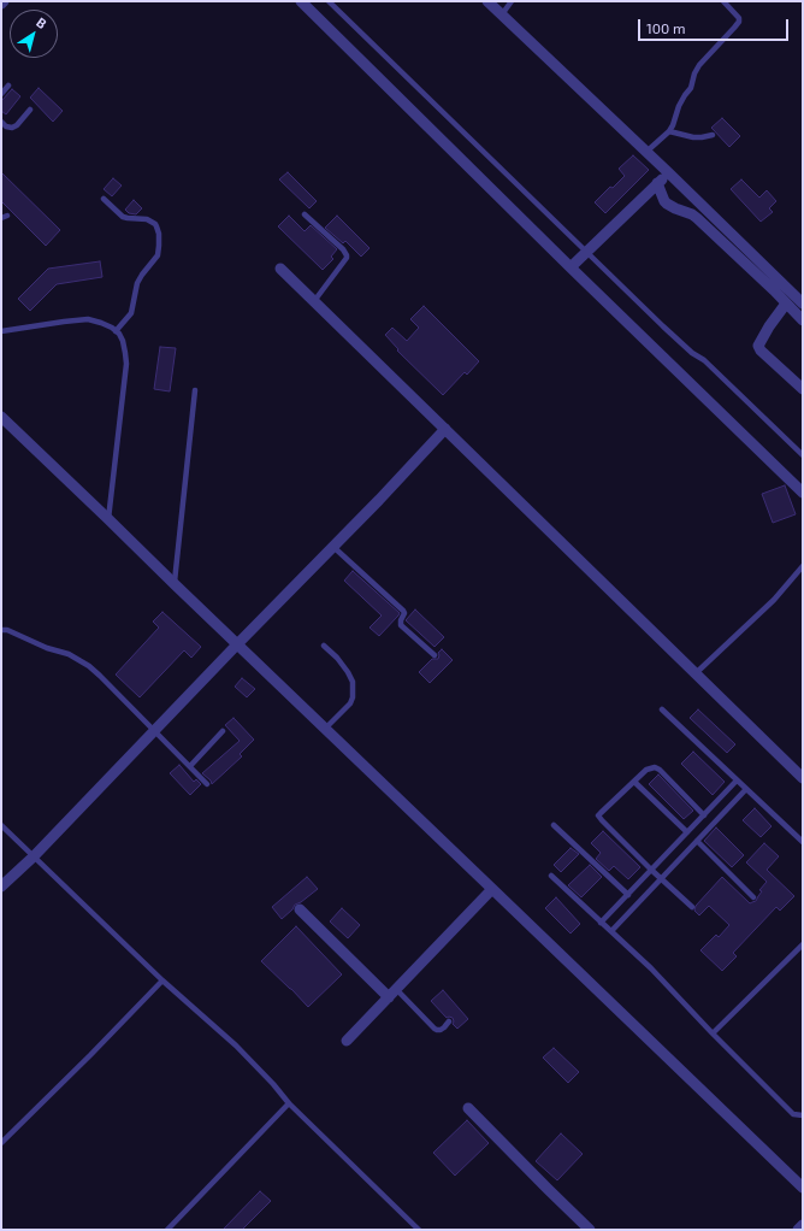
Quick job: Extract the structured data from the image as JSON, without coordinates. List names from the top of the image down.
{
  "scale_bar": "100 m",
  "north": "top right"
}
